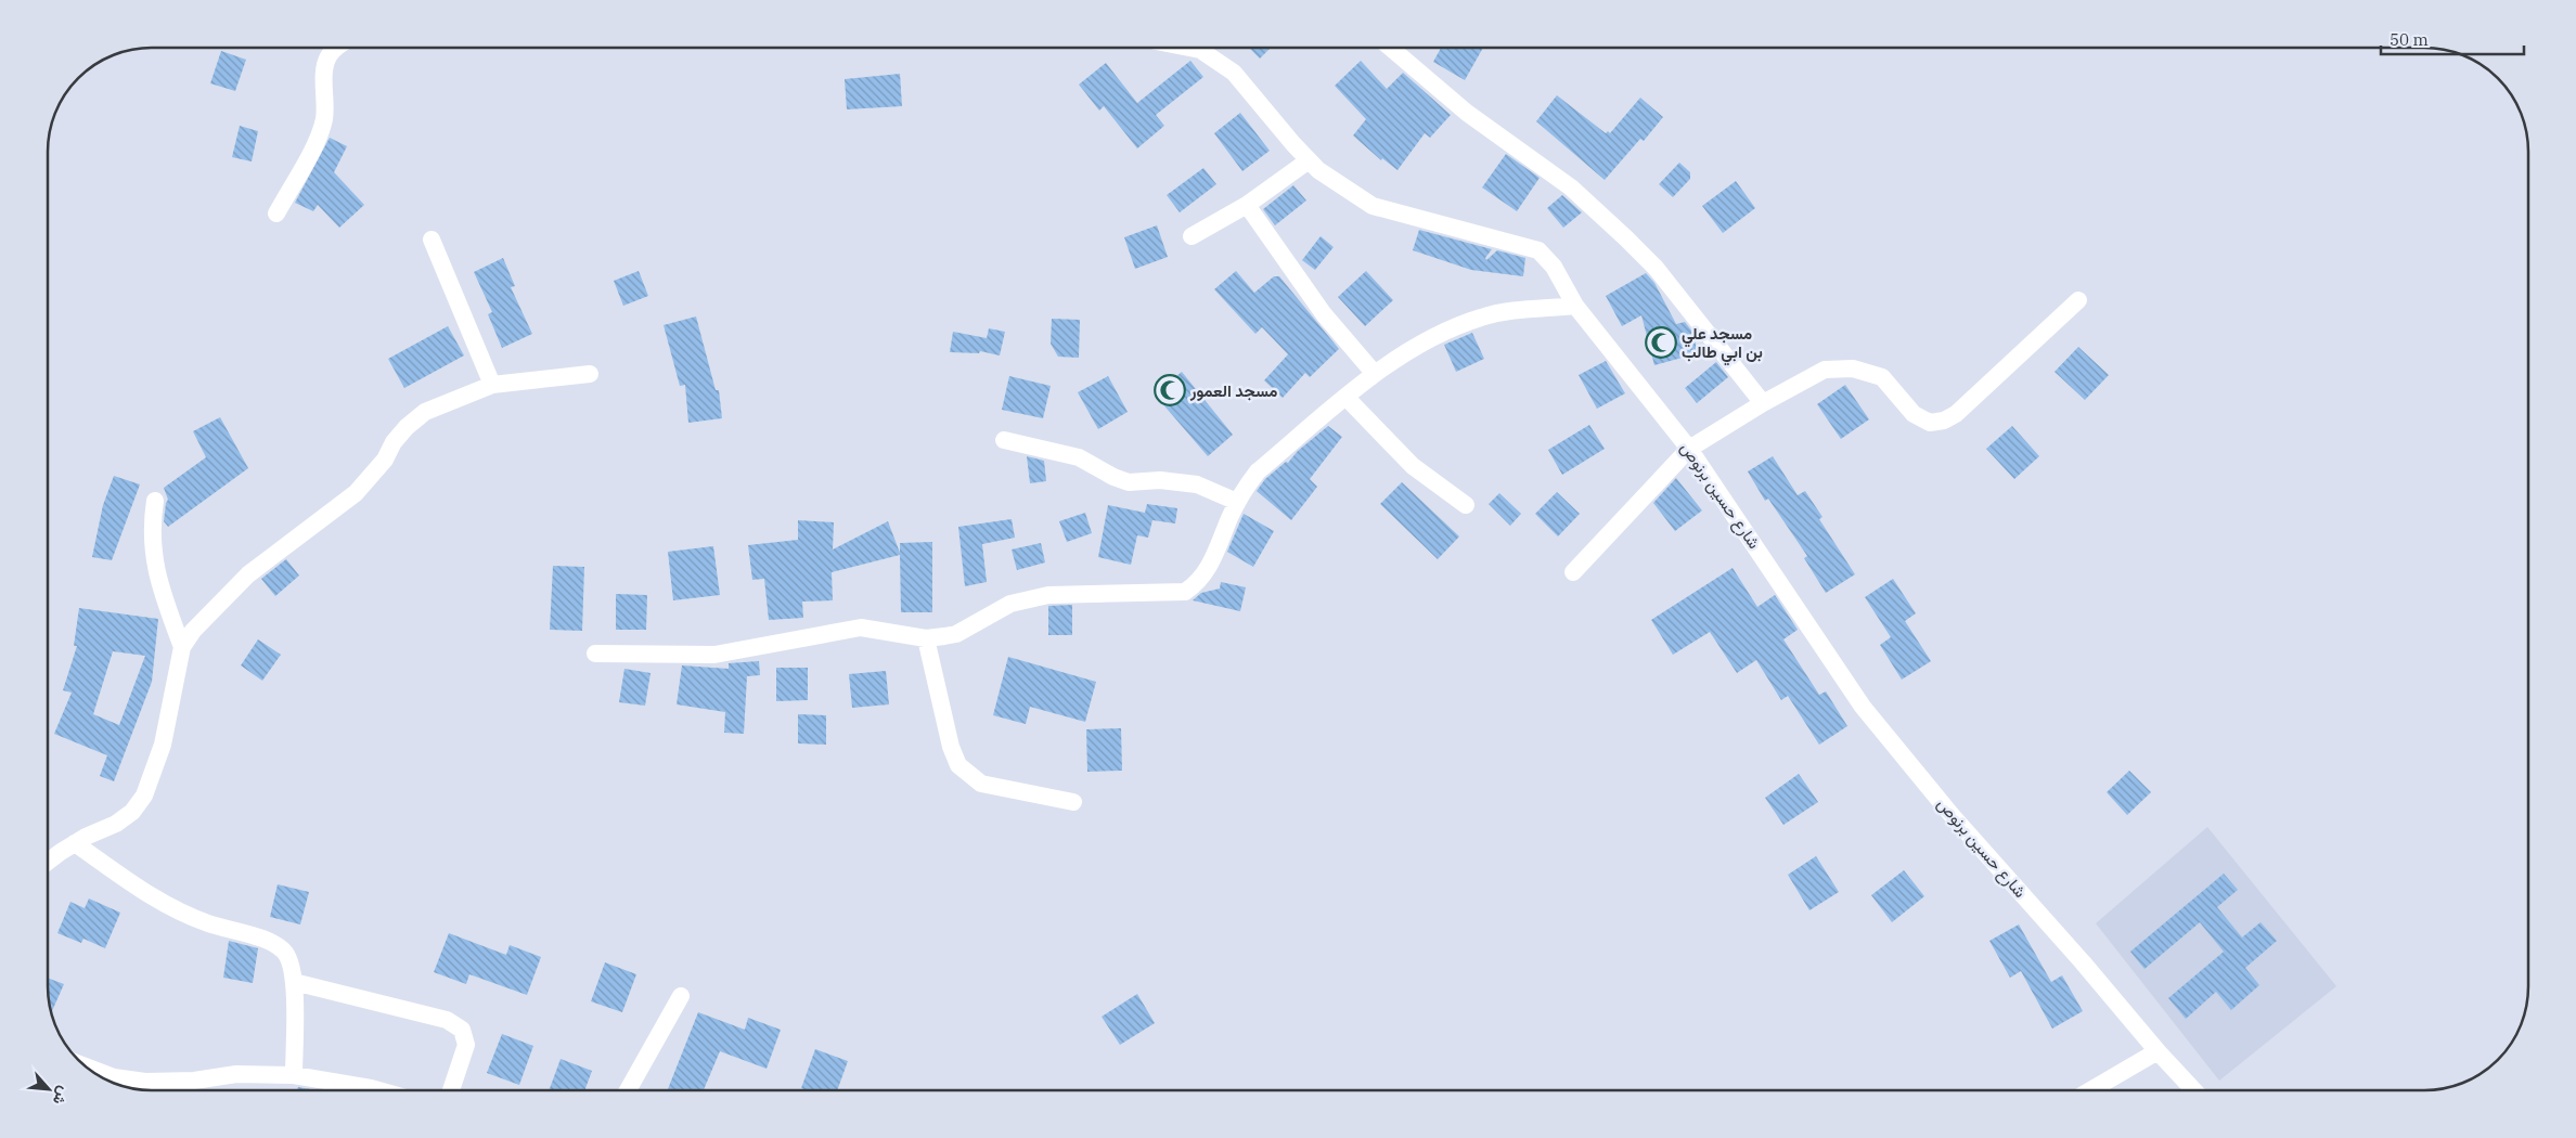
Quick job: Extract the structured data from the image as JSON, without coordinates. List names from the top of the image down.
{
  "streets": {
    "street": ["شارع حسين برنوص"]
  },
  "places": {
    "mosque": ["مسجد علي بن ابي طالب", "مسجد العمور"]
  },
  "scale_bar": "50 m",
  "north": "bottom right"
}
